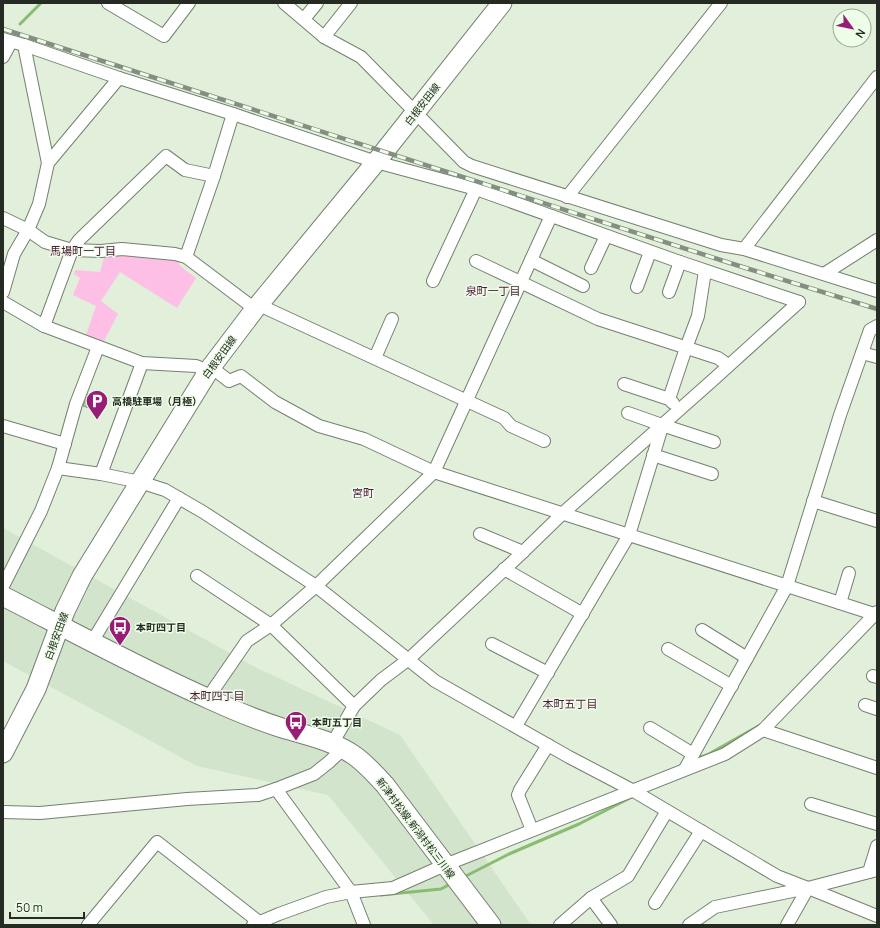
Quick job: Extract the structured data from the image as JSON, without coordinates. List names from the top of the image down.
{
  "streets": {
    "main road": ["白根安田線", "新津村松線;新潟村松三川線"]
  },
  "crossings": [
    ["白根安田線", "新津村松線;新潟村松三川線"]
  ],
  "districts": [
    "馬場町一丁目",
    "泉町一丁目",
    "宮町",
    "本町四丁目",
    "本町五丁目"
  ],
  "places": {
    "parking": ["高橋駐車場（月極）"],
    "bus stop": ["本町四丁目", "本町五丁目"]
  },
  "scale_bar": "50 m",
  "north": "bottom right"
}
